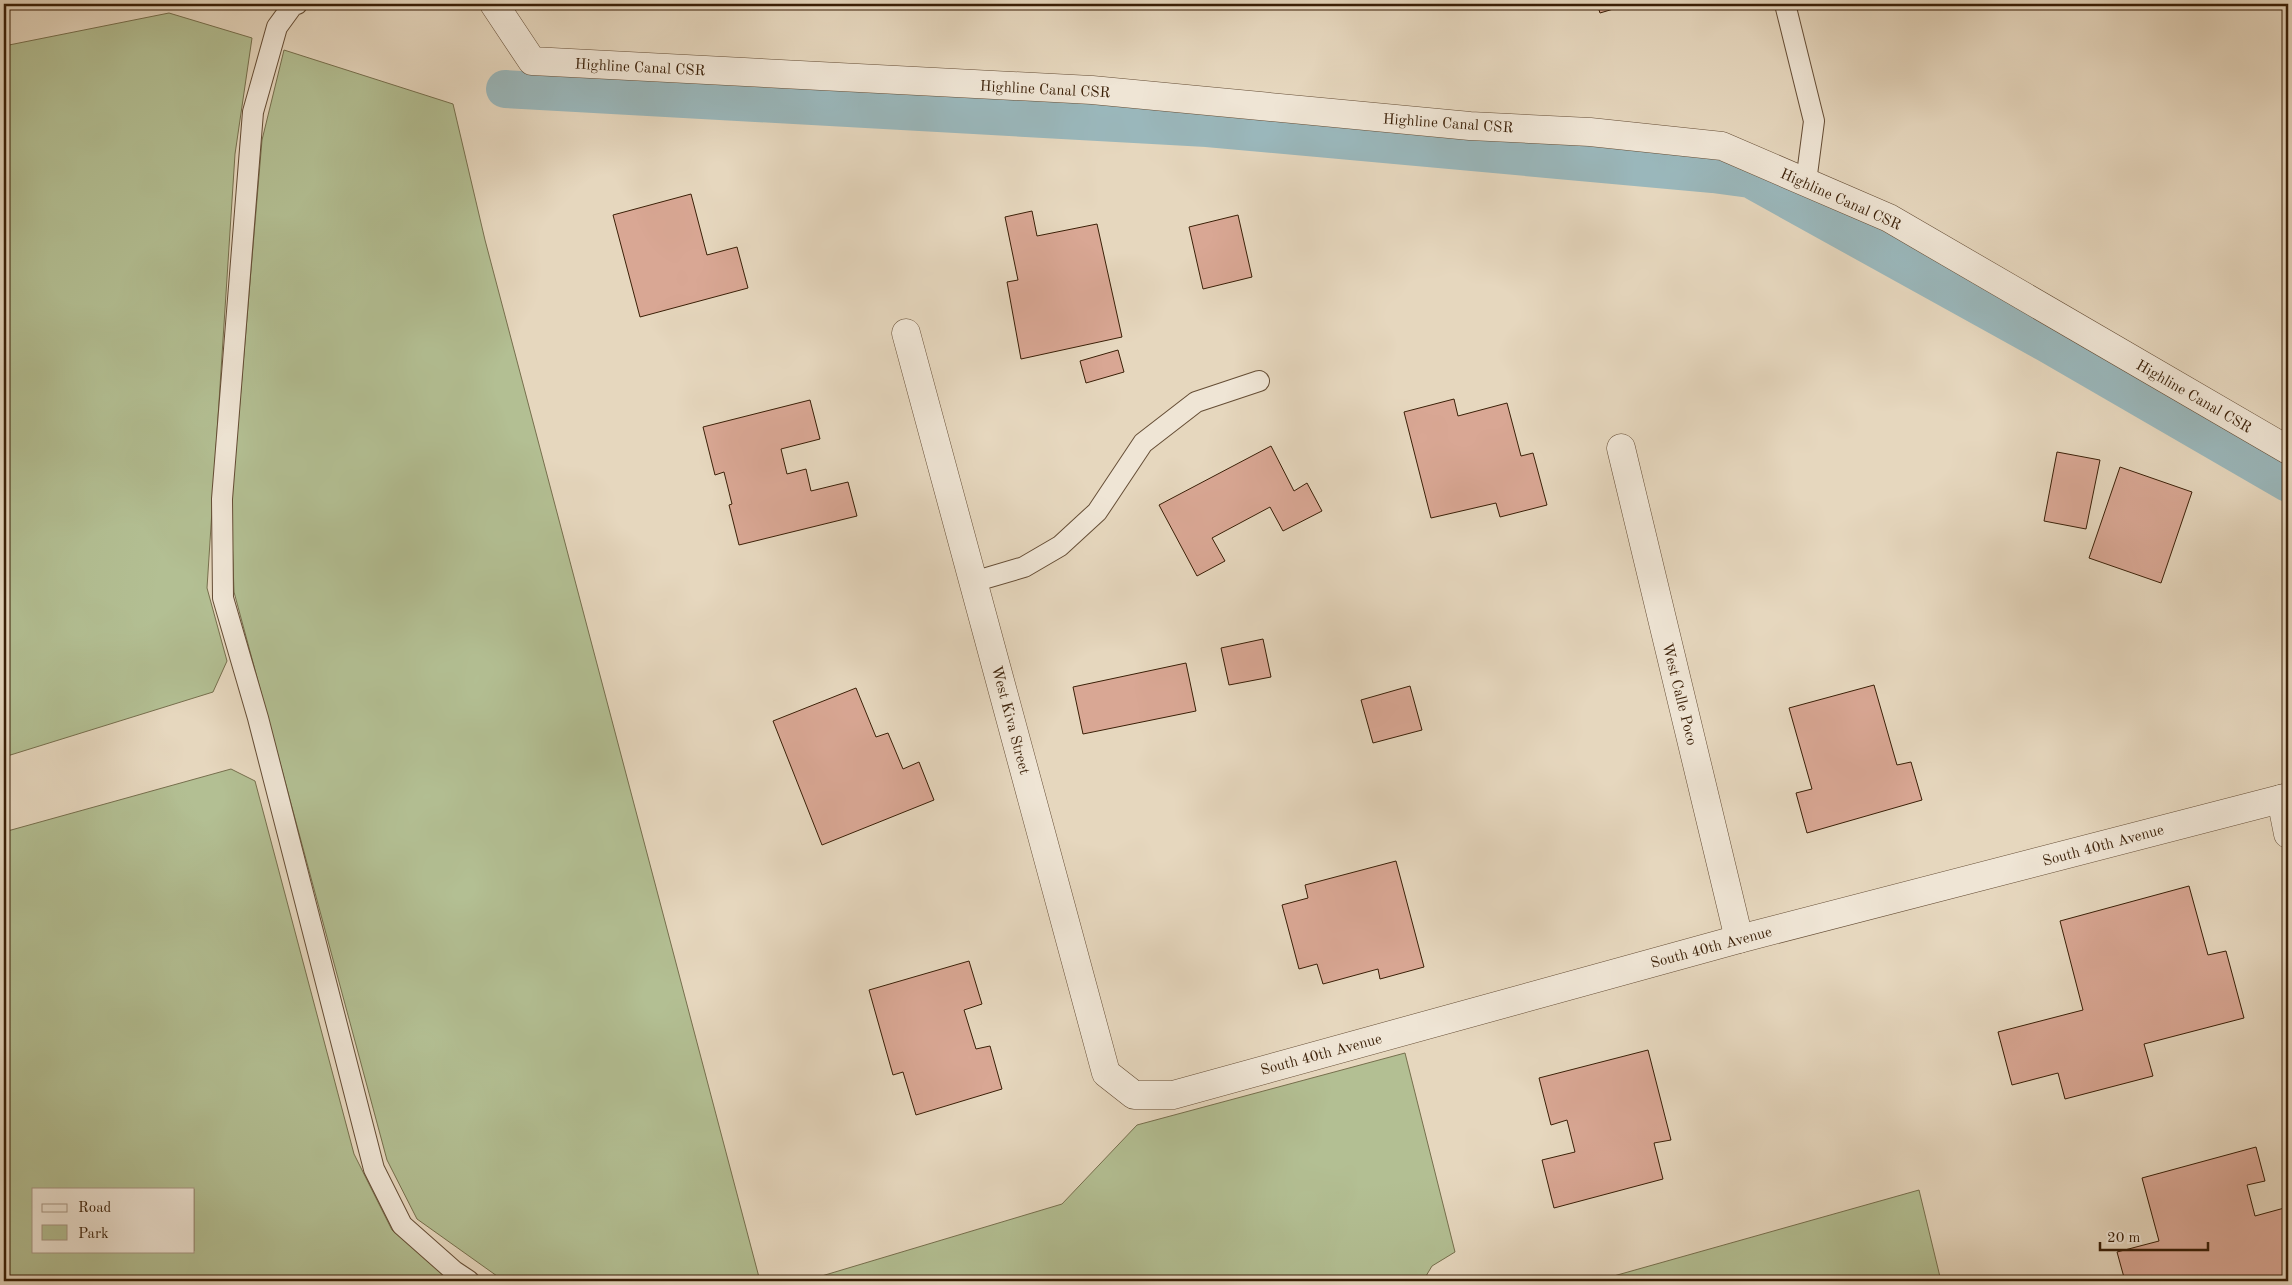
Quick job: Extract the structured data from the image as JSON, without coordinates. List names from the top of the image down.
{
  "streets": {
    "street": [
      "Highline Canal CSR",
      "West Calle Poco",
      "West Kiva Street",
      "South 40th Avenue"
    ]
  },
  "crossings": [
    ["West Calle Poco", "South 40th Avenue"],
    ["West Kiva Street", "South 40th Avenue"]
  ],
  "legend": ["Road", "Park"],
  "scale_bar": "20 m"
}
